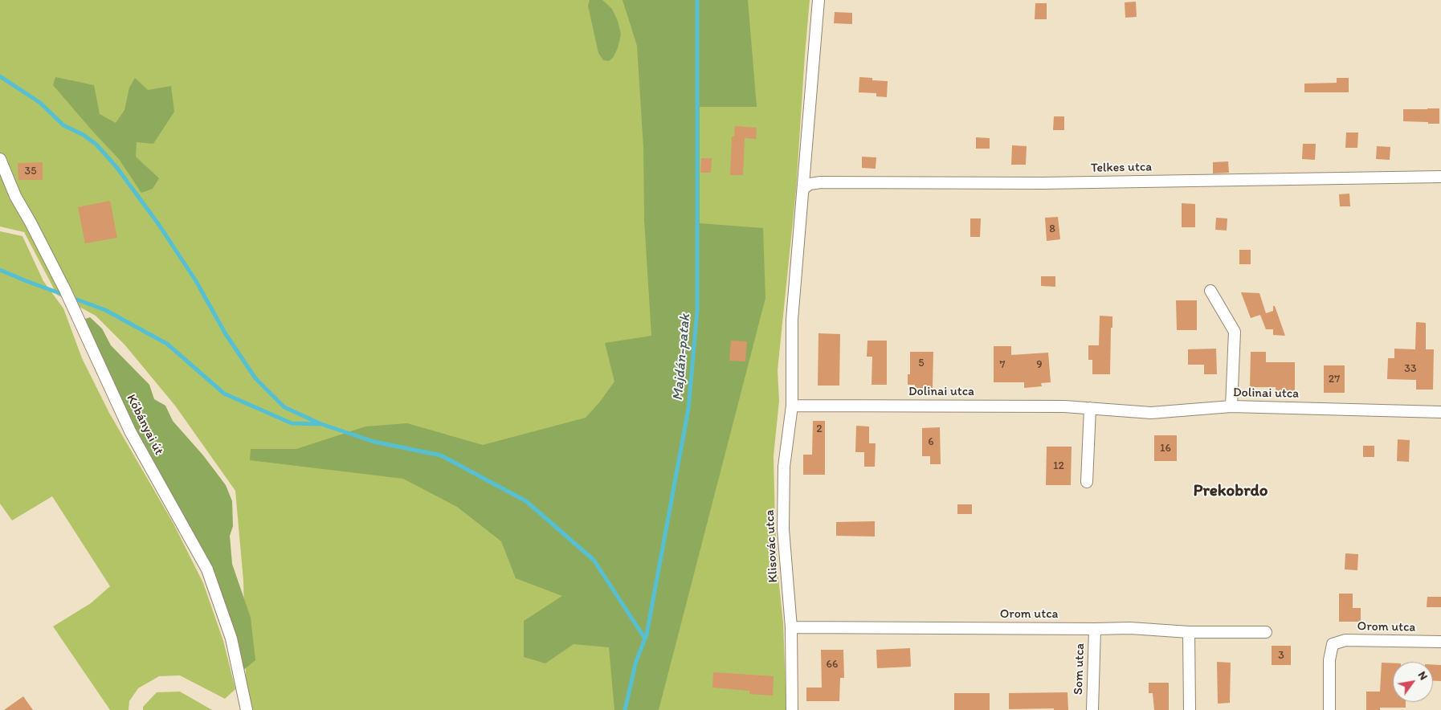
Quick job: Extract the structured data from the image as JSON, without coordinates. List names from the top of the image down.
{
  "streets": {
    "street": [
      "Telkes utca",
      "Dolinai utca",
      "Kőbányai út",
      "Klisovác utca",
      "Orom utca",
      "Som utca"
    ]
  },
  "crossings": [
    ["Telkes utca", "Klisovác utca"],
    ["Dolinai utca", "Klisovác utca"],
    ["Klisovác utca", "Orom utca"],
    ["Orom utca", "Som utca"]
  ],
  "districts": ["Prekobrdo"],
  "water": ["Majdán-patak"],
  "house_numbers": [
    "35",
    "8",
    "5",
    "7",
    "9",
    "33",
    "27",
    "2",
    "6",
    "16",
    "12",
    "3",
    "66"
  ],
  "north": "top right"
}
